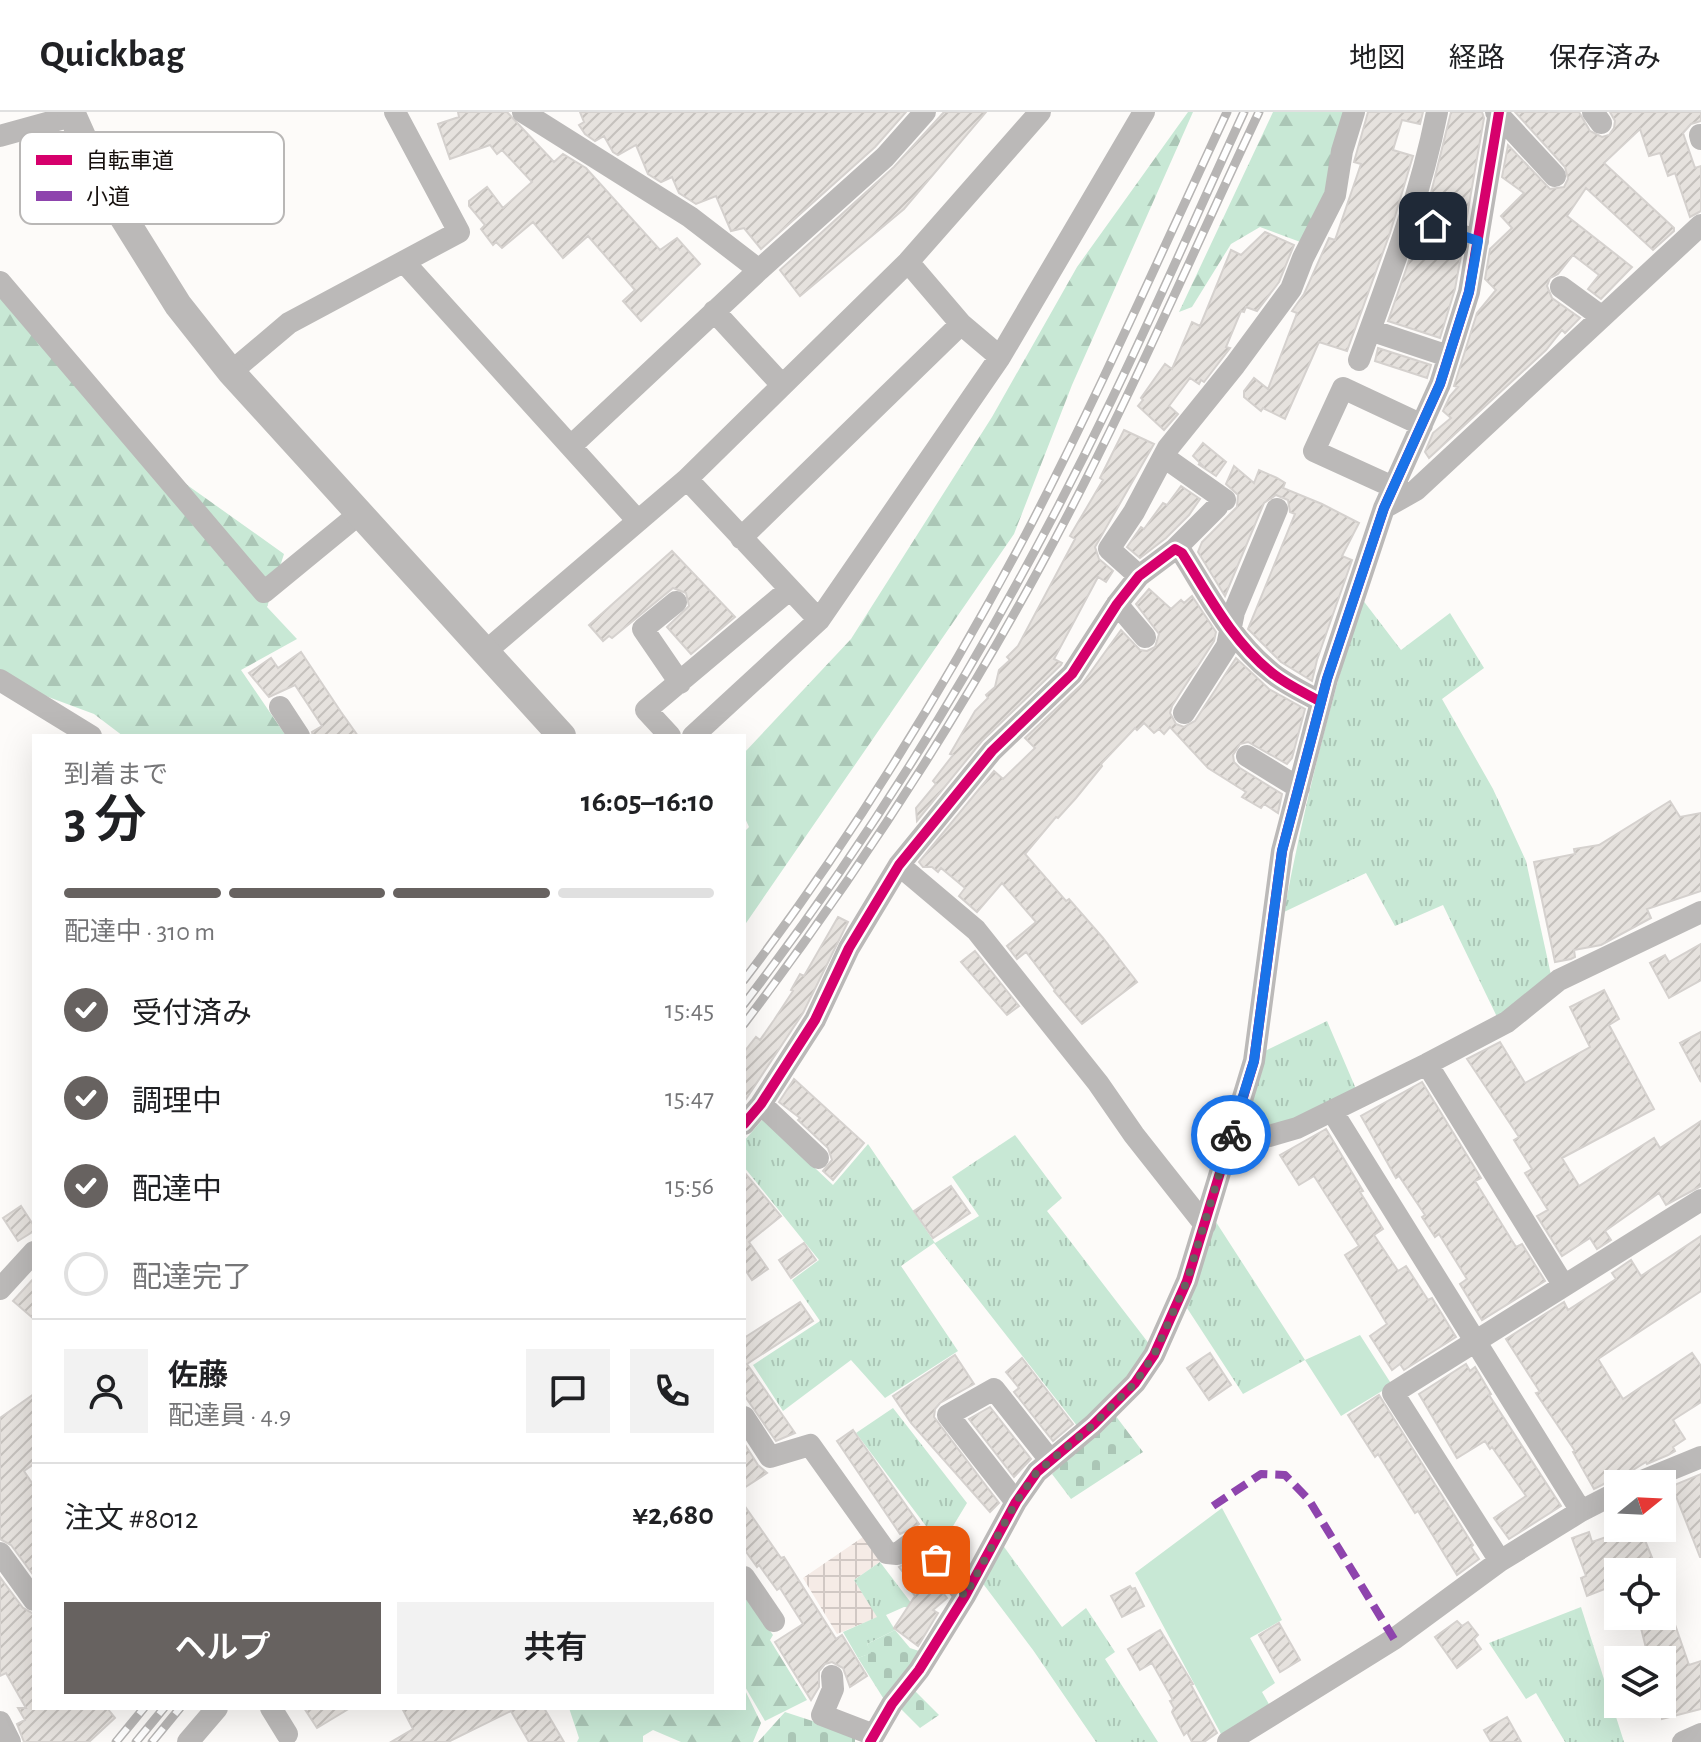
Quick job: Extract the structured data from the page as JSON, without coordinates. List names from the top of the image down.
{
  "legend": ["自転車道", "小道"],
  "north": "right",
  "page": {
    "header": "Quickbag",
    "nav": ["地図", "経路", "保存済み"],
    "heading": ["3 分", "到着まで", "16:05–16:10"],
    "panel": [
      "佐藤",
      "配達員 · 4.9",
      "注文 #8012",
      "¥2,680"
    ],
    "bar": "配達中 · 310 m",
    "list": [
      ["受付済み", "15:45"],
      ["調理中", "15:47"],
      ["配達中", "15:56"],
      "配達完了"
    ],
    "buttons": ["ヘルプ", "共有"]
  }
}
